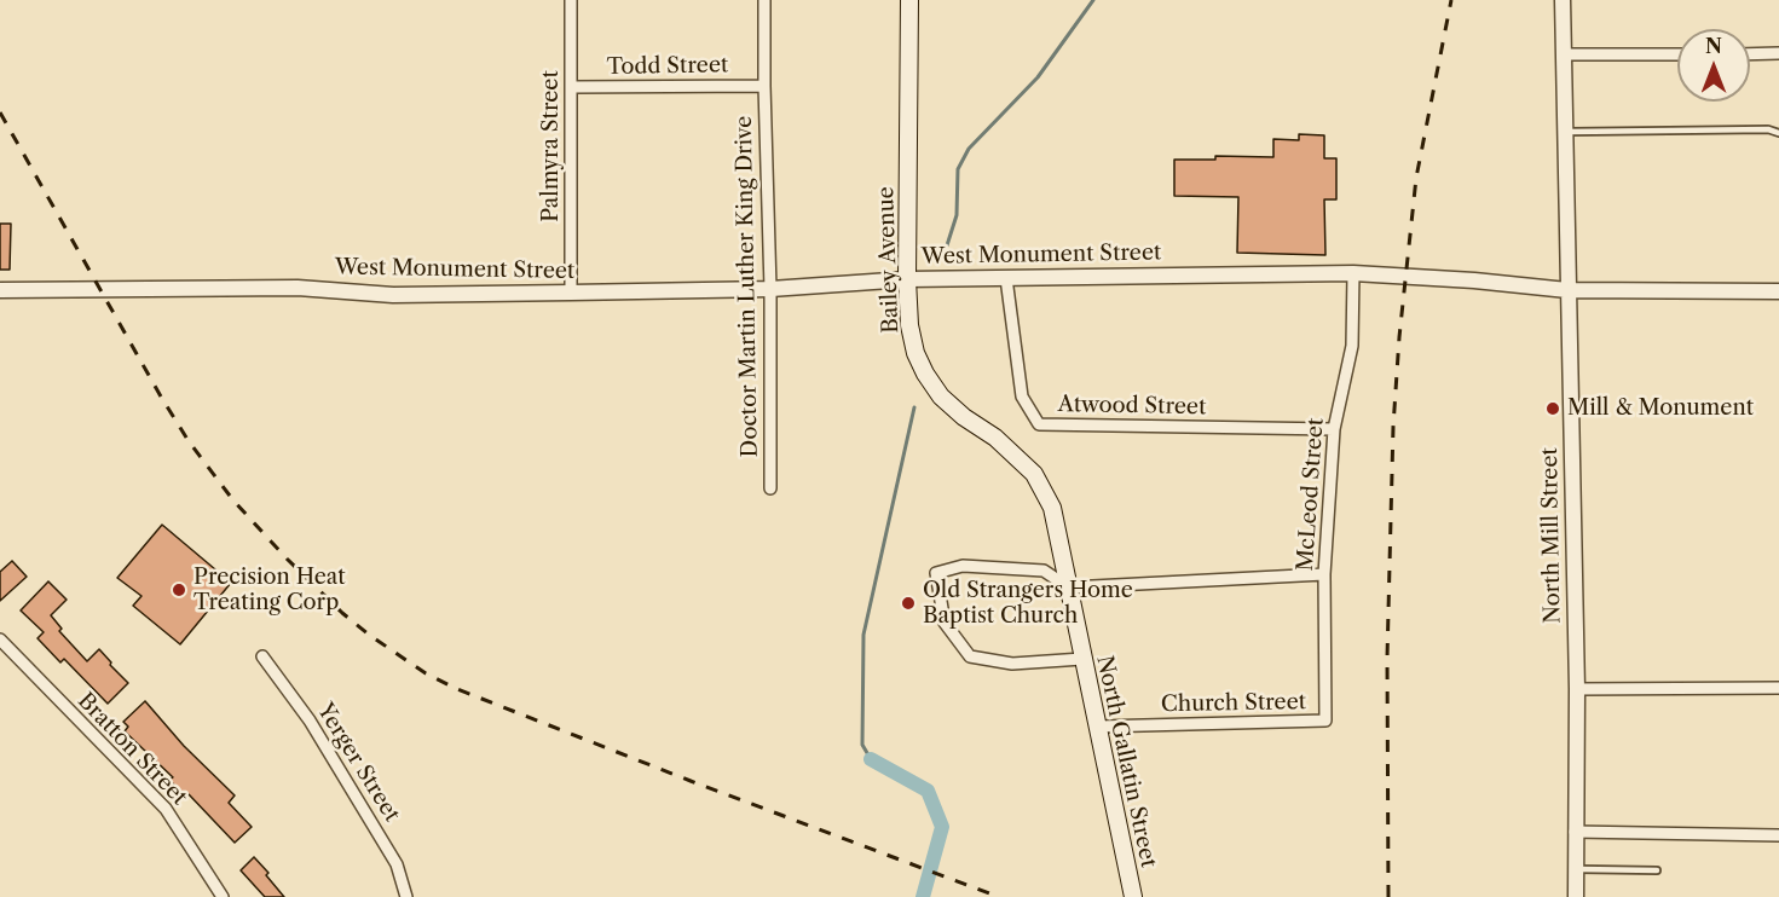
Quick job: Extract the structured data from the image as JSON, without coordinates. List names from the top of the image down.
{
  "streets": {
    "main road": ["Bailey Avenue", "North Gallatin Street"],
    "street": [
      "Todd Street",
      "Palmyra Street",
      "West Monument Street",
      "Doctor Martin Luther King Drive",
      "Atwood Street",
      "McLeod Street",
      "North Mill Street",
      "Church Street",
      "Bratton Street",
      "Yerger Street"
    ]
  },
  "crossings": [
    ["Todd Street", "Palmyra Street"],
    ["Todd Street", "Doctor Martin Luther King Drive"],
    ["Palmyra Street", "West Monument Street"],
    ["West Monument Street", "Bailey Avenue"],
    ["West Monument Street", "Doctor Martin Luther King Drive"],
    ["West Monument Street", "Atwood Street"],
    ["West Monument Street", "McLeod Street"],
    ["West Monument Street", "North Mill Street"],
    ["Bailey Avenue", "North Gallatin Street"],
    ["Atwood Street", "McLeod Street"],
    ["McLeod Street", "Church Street"],
    ["Church Street", "North Gallatin Street"]
  ],
  "places": ["Mill & Monument", "Precision Heat Treating Corp", "Old Strangers Home Baptist Church"],
  "north": "top"
}
